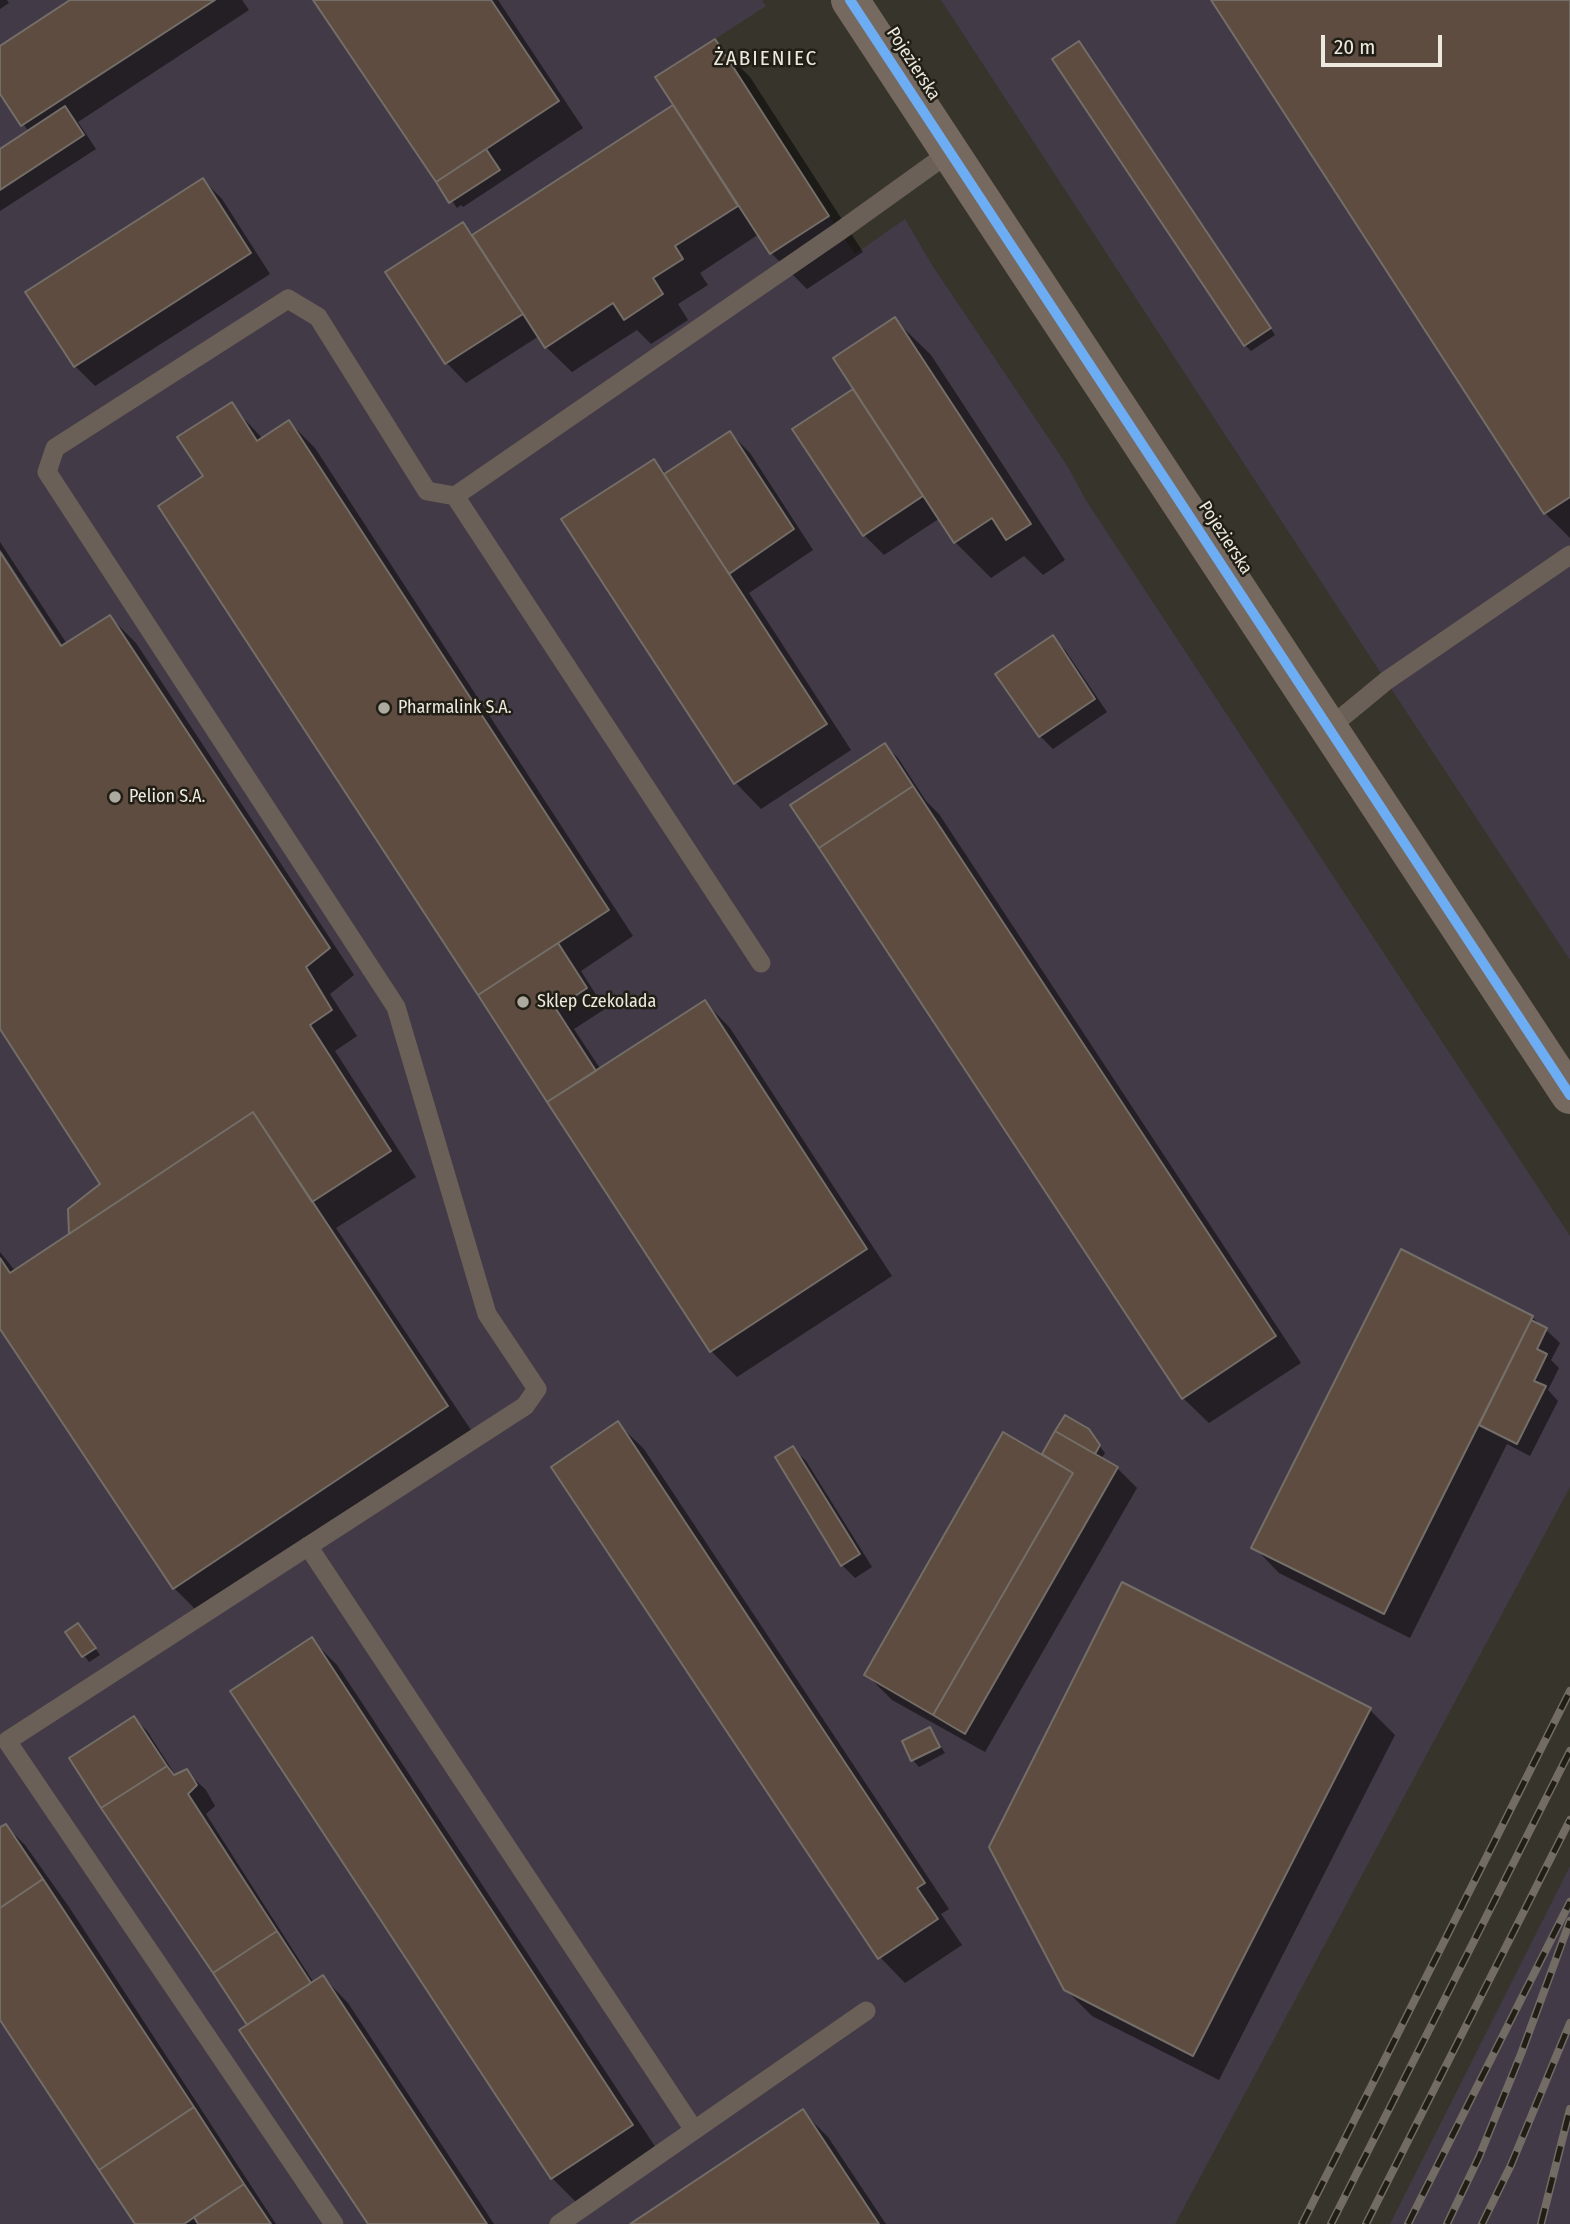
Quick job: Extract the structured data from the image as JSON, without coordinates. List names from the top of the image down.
{
  "streets": {
    "street": ["Pojezierska"]
  },
  "districts": ["ŻABIENIEC"],
  "places": ["Pharmalink S.A.", "Pelion S.A.", "Sklep Czekolada"],
  "scale_bar": "20 m"
}
